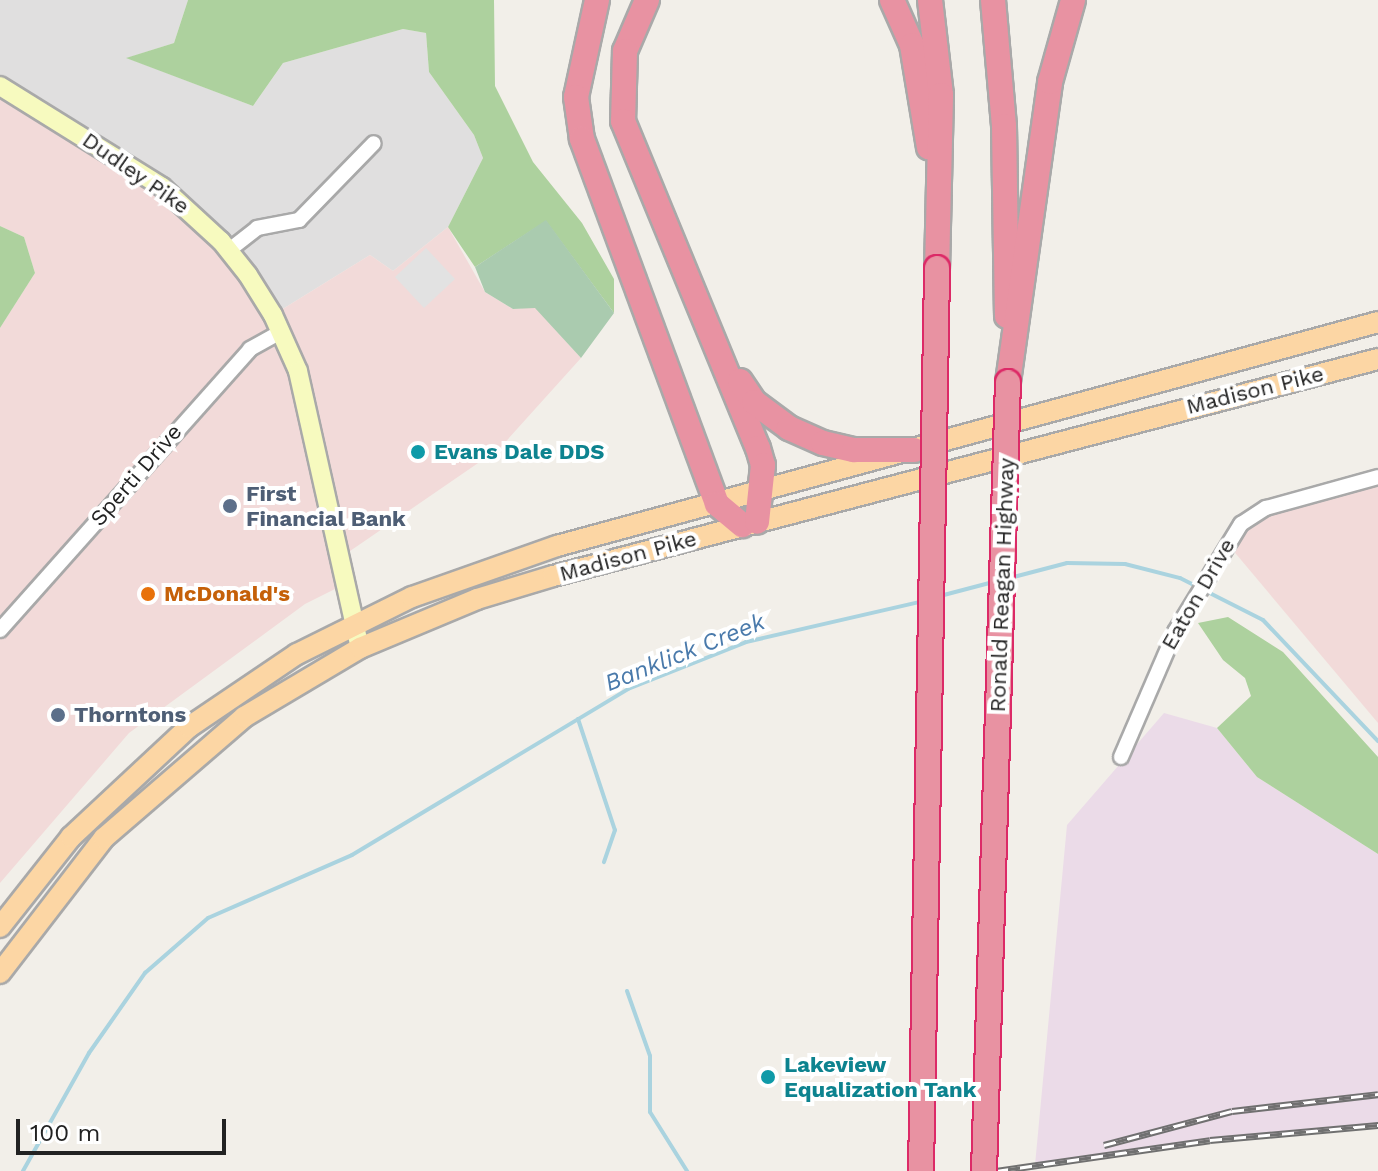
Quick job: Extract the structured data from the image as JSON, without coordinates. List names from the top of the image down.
{
  "streets": {
    "highway": ["Ronald Reagan Highway"],
    "main road": ["Madison Pike"],
    "street": ["Dudley Pike", "Sperti Drive", "Eaton Drive"]
  },
  "crossings": [
    ["Dudley Pike", "Madison Pike"],
    ["Dudley Pike", "Sperti Drive"]
  ],
  "water": ["Banklick Creek"],
  "places": [
    "Evans Dale DDS",
    "First Financial Bank",
    "McDonald's",
    "Thorntons",
    "Lakeview Equalization Tank"
  ],
  "scale_bar": "100 m"
}
